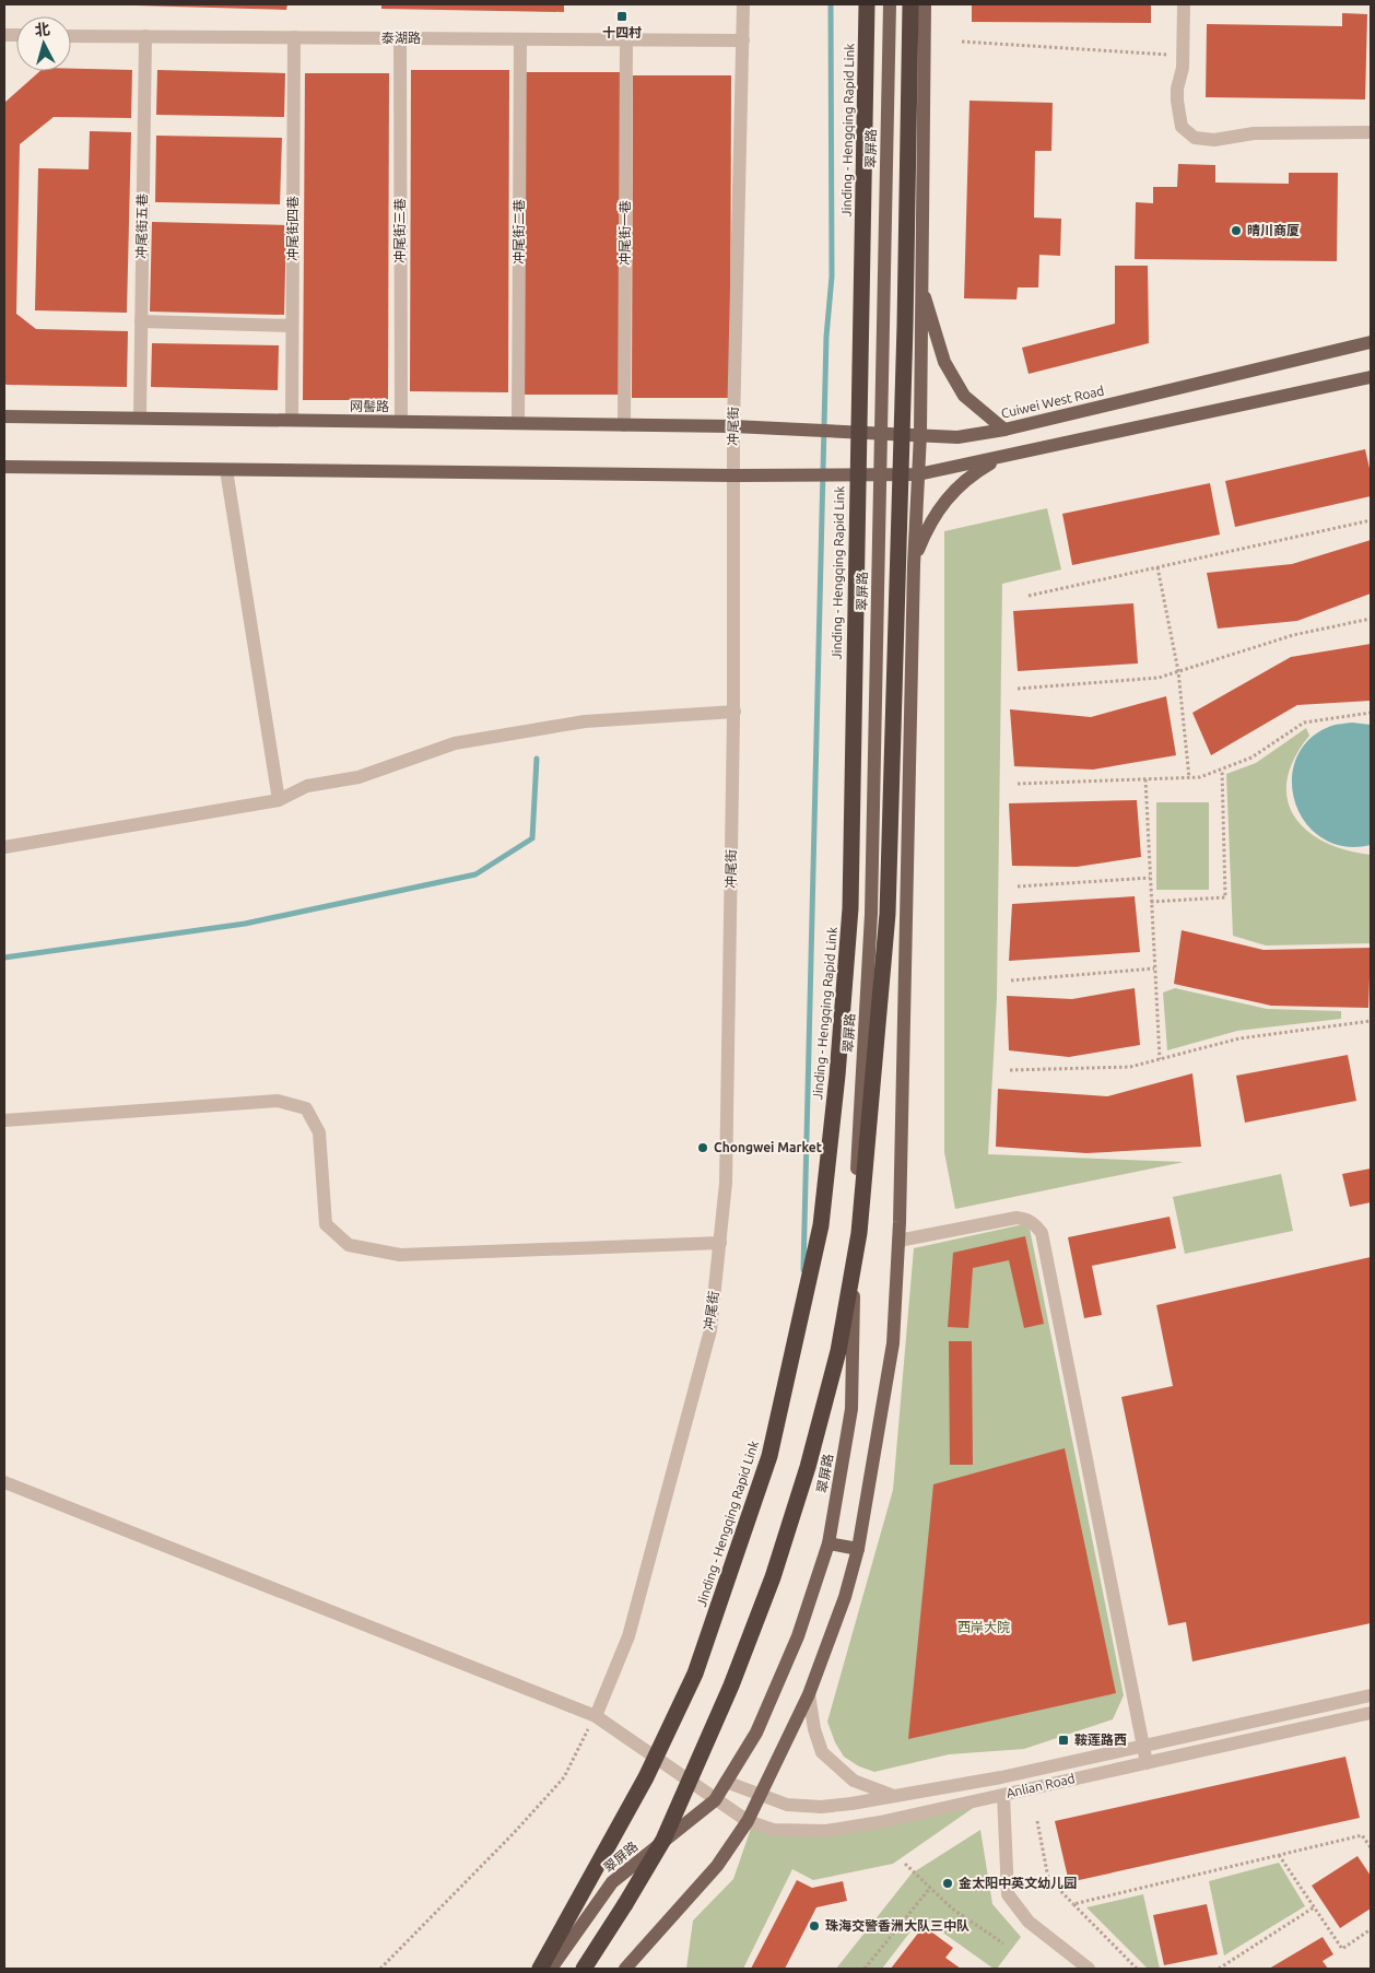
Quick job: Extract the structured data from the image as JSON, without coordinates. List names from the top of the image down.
{
  "streets": {
    "highway": ["Jinding - Hengqing Rapid Link"],
    "main road": ["翠屏路", "Cuiwei West Road", "网髻路"],
    "street": [
      "泰湖路",
      "冲尾街五巷",
      "冲尾街四巷",
      "冲尾街三巷",
      "冲尾街二巷",
      "冲尾街一巷",
      "冲尾街",
      "Anlian Road"
    ]
  },
  "crossings": [
    ["泰湖路", "冲尾街五巷"],
    ["泰湖路", "冲尾街四巷"],
    ["泰湖路", "冲尾街三巷"],
    ["泰湖路", "冲尾街二巷"],
    ["泰湖路", "冲尾街一巷"],
    ["泰湖路", "冲尾街"],
    ["翠屏路", "Cuiwei West Road"],
    ["翠屏路", "Anlian Road"],
    ["冲尾街五巷", "网髻路"],
    ["冲尾街四巷", "网髻路"],
    ["冲尾街三巷", "网髻路"],
    ["冲尾街二巷", "网髻路"],
    ["冲尾街一巷", "网髻路"],
    ["Cuiwei West Road", "网髻路"],
    ["Cuiwei West Road", "冲尾街"],
    ["网髻路", "冲尾街"],
    ["冲尾街", "Anlian Road"]
  ],
  "parks": ["西岸大院"],
  "places": {
    "transit": ["十四村", "鞍莲路西"],
    "other": [
      "晴川商厦",
      "Chongwei Market",
      "金太阳中英文幼儿园",
      "珠海交警香洲大队三中队"
    ]
  },
  "north": "top"
}
